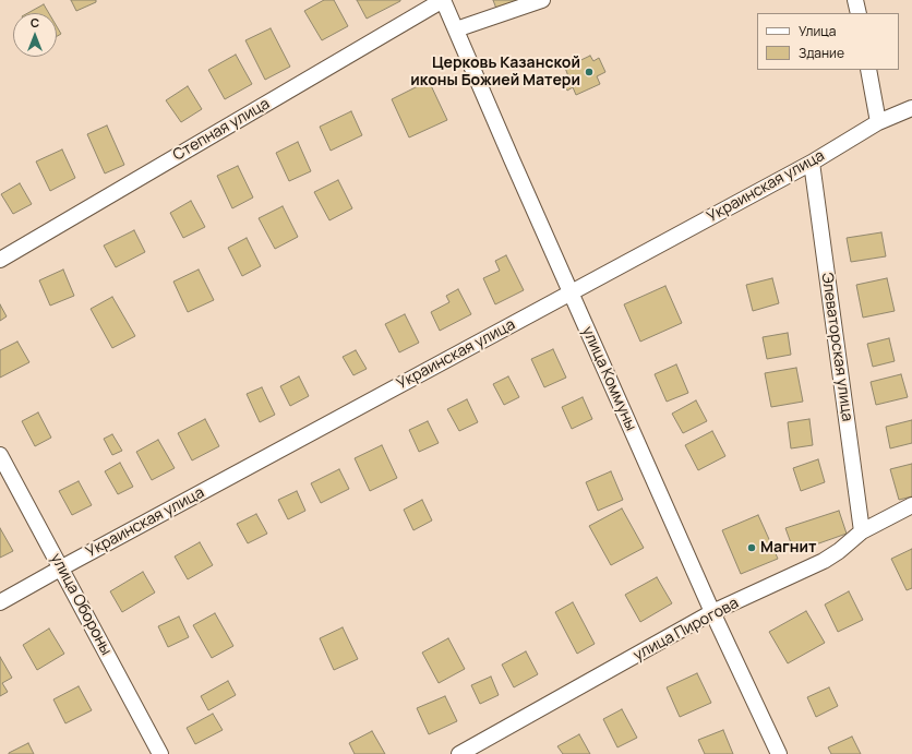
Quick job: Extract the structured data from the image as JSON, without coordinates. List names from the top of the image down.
{
  "streets": {
    "street": [
      "Степная улица",
      "Украинская улица",
      "Элеваторская улица",
      "улица Коммуны",
      "улица Обороны",
      "улица Пирогова"
    ]
  },
  "crossings": [
    ["Степная улица", "улица Коммуны"],
    ["Украинская улица", "Элеваторская улица"],
    ["Украинская улица", "улица Коммуны"],
    ["Украинская улица", "улица Обороны"],
    ["Элеваторская улица", "улица Пирогова"],
    ["улица Коммуны", "улица Пирогова"]
  ],
  "places": ["Церковь Казанской иконы Божией Матери", "Магнит"],
  "legend": ["Улица", "Здание"],
  "north": "top"
}
